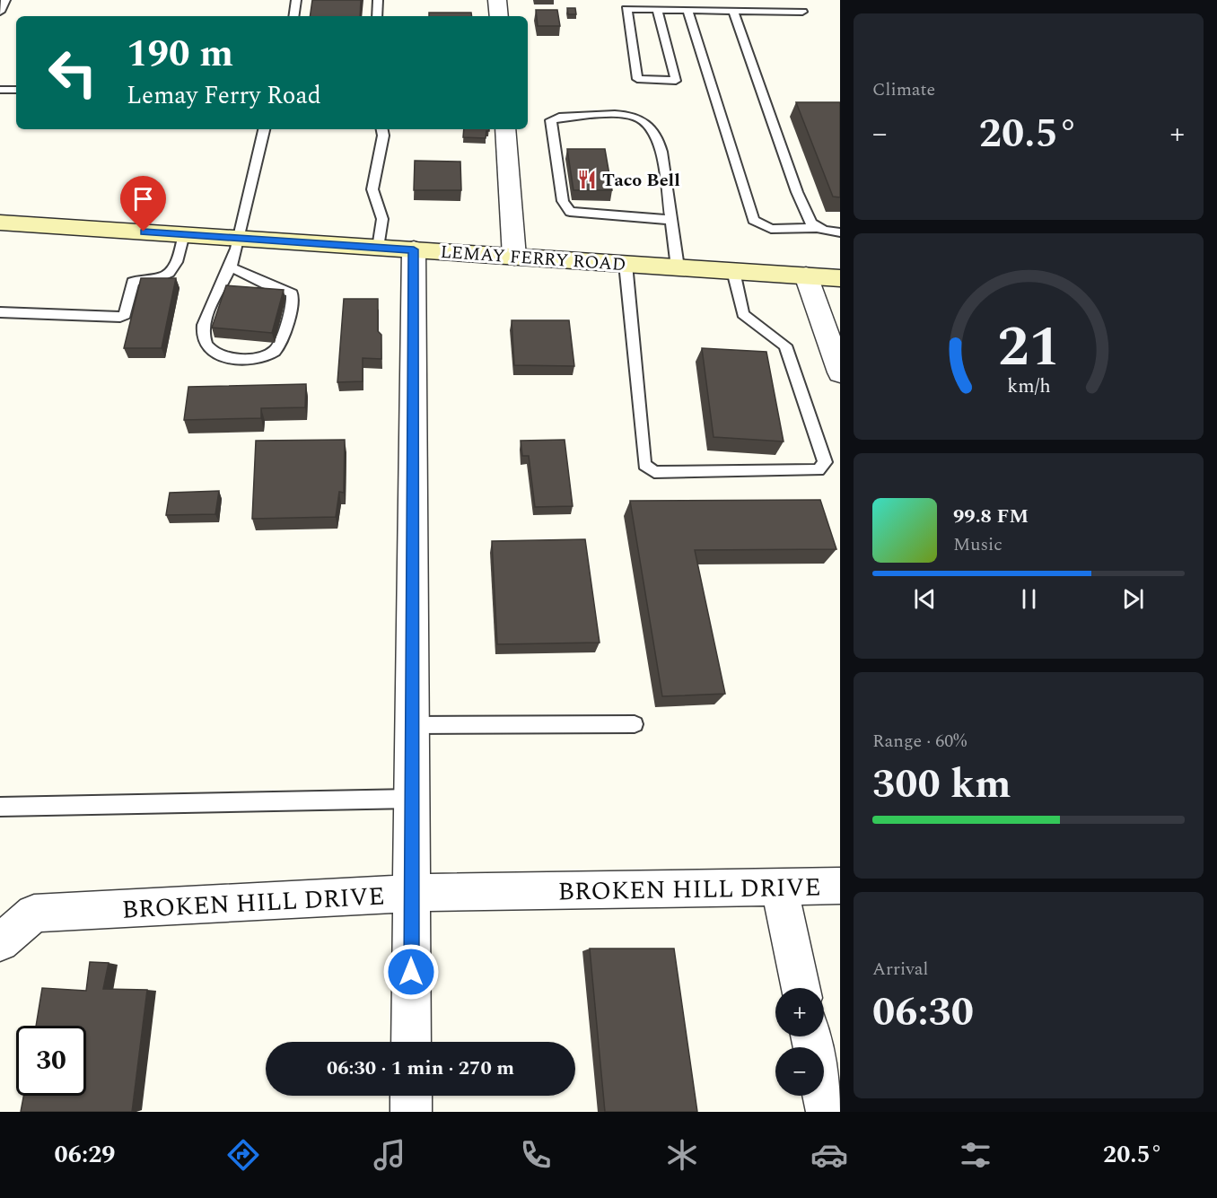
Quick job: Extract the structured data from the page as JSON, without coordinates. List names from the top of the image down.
{
  "streets": {
    "main road": ["LEMAY FERRY ROAD"],
    "street": ["BROKEN HILL DRIVE"]
  },
  "places": {
    "restaurant": ["Taco Bell"]
  },
  "page": {
    "tile": [
      "Climate",
      ["Range · 60%", "300 km"],
      ["Arrival", "06:30"]
    ],
    "turn": ["190 m", "Lemay Ferry Road"],
    "heat": ["−", "20.5°", "+"],
    "song": ["99.8 FM", "Music"],
    "map_buttons": ["+", "−"],
    "limit": "30",
    "trip": "06:30 · 1 min · 270 m",
    "tabs": ["06:29", "20.5°"],
    "gauge": ["21", "km/h"]
  }
}
